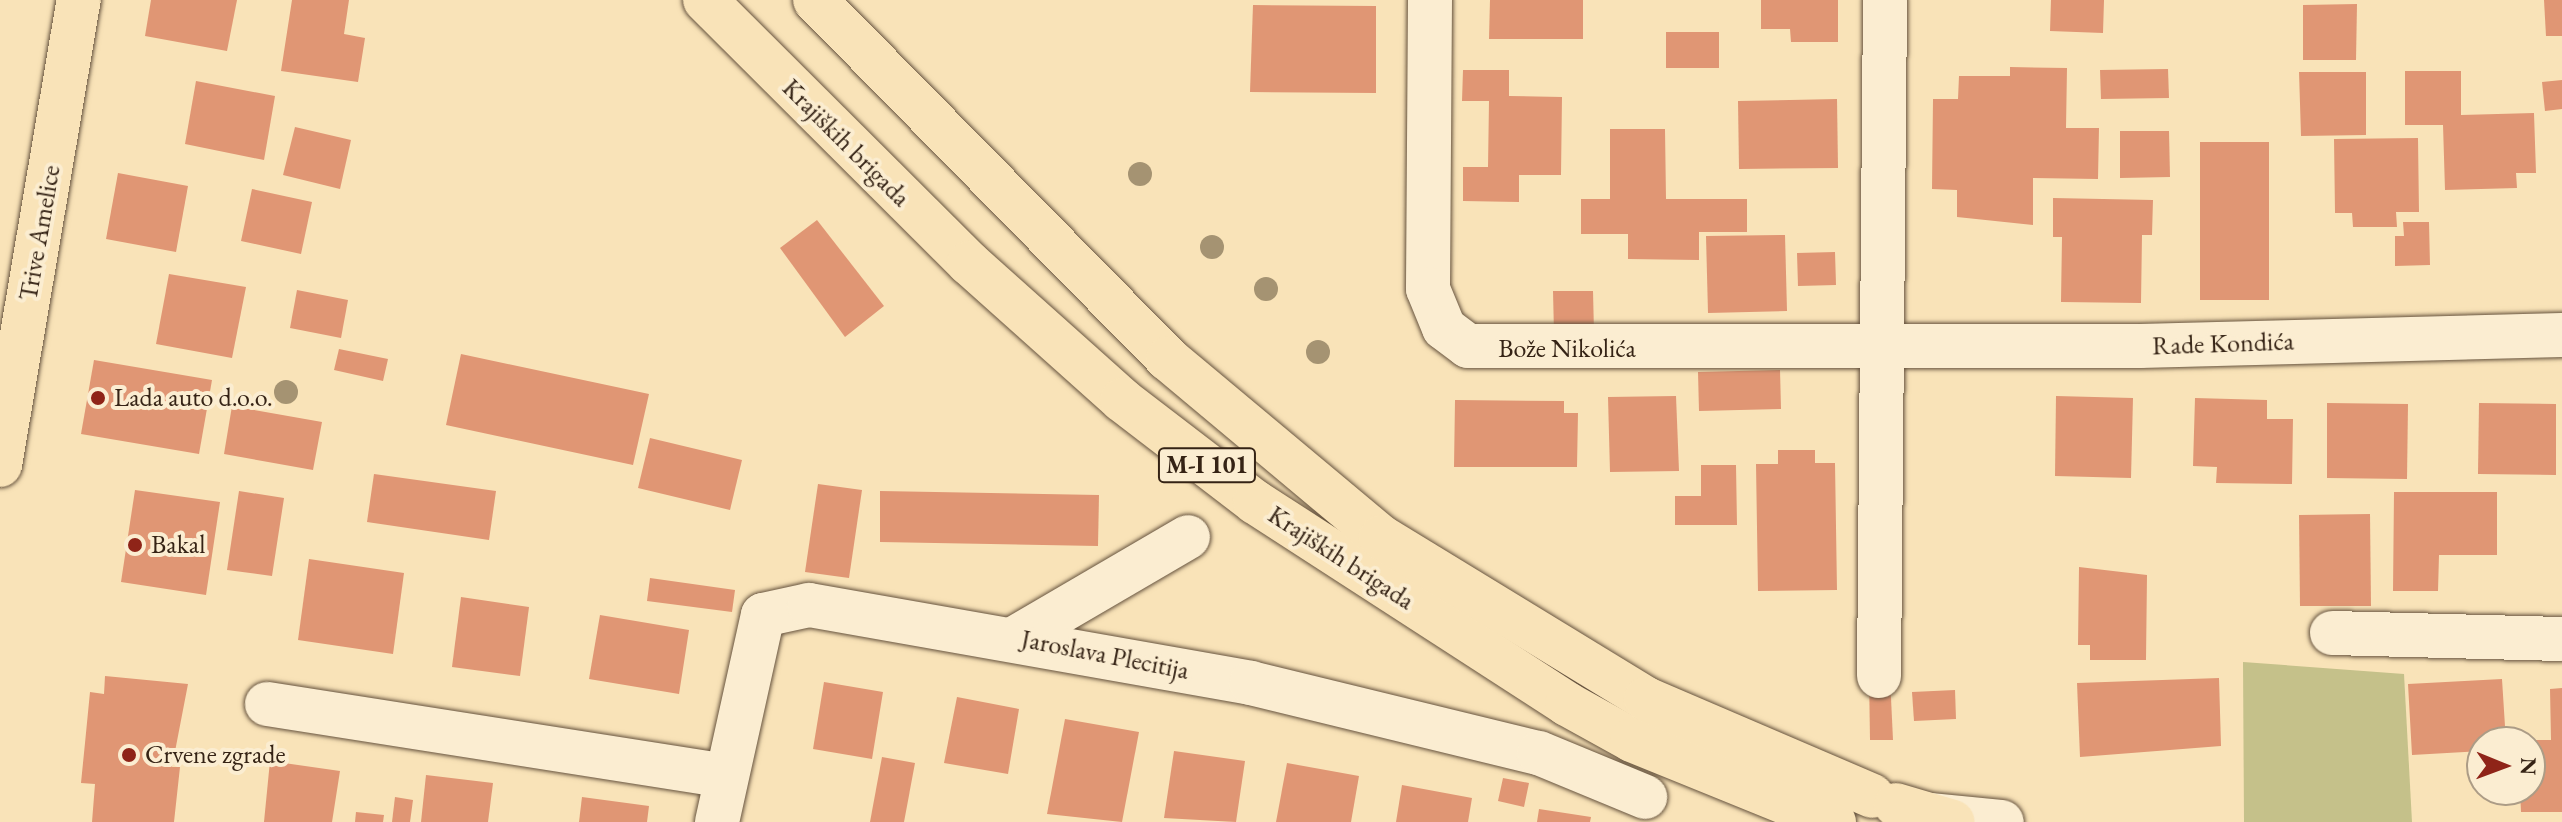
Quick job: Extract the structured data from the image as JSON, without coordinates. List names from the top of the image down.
{
  "streets": {
    "main road": ["Krajiških brigada", "Trive Amelice", "M-I 101"],
    "street": ["Rade Kondića", "Bože Nikolića", "Jaroslava Plecitija"]
  },
  "crossings": [
    ["Rade Kondića", "Bože Nikolića"]
  ],
  "places": ["Lada auto d.o.o.", "Bakal", "Crvene zgrade"],
  "north": "right"
}
